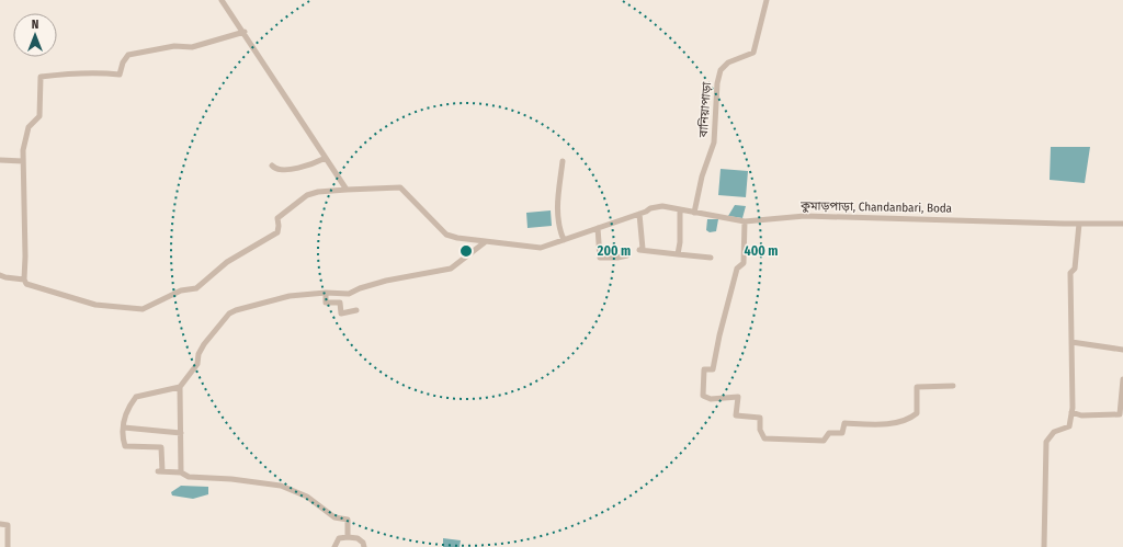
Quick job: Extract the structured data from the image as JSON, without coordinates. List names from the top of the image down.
{
  "streets": {
    "street": ["বানিয়াপাড়া", "কুমাড়পাড়া, Chandanbari, Boda"]
  },
  "crossings": [
    ["বানিয়াপাড়া", "কুমাড়পাড়া, Chandanbari, Boda"]
  ],
  "north": "top",
  "rings": ["200 m", "400 m"]
}
